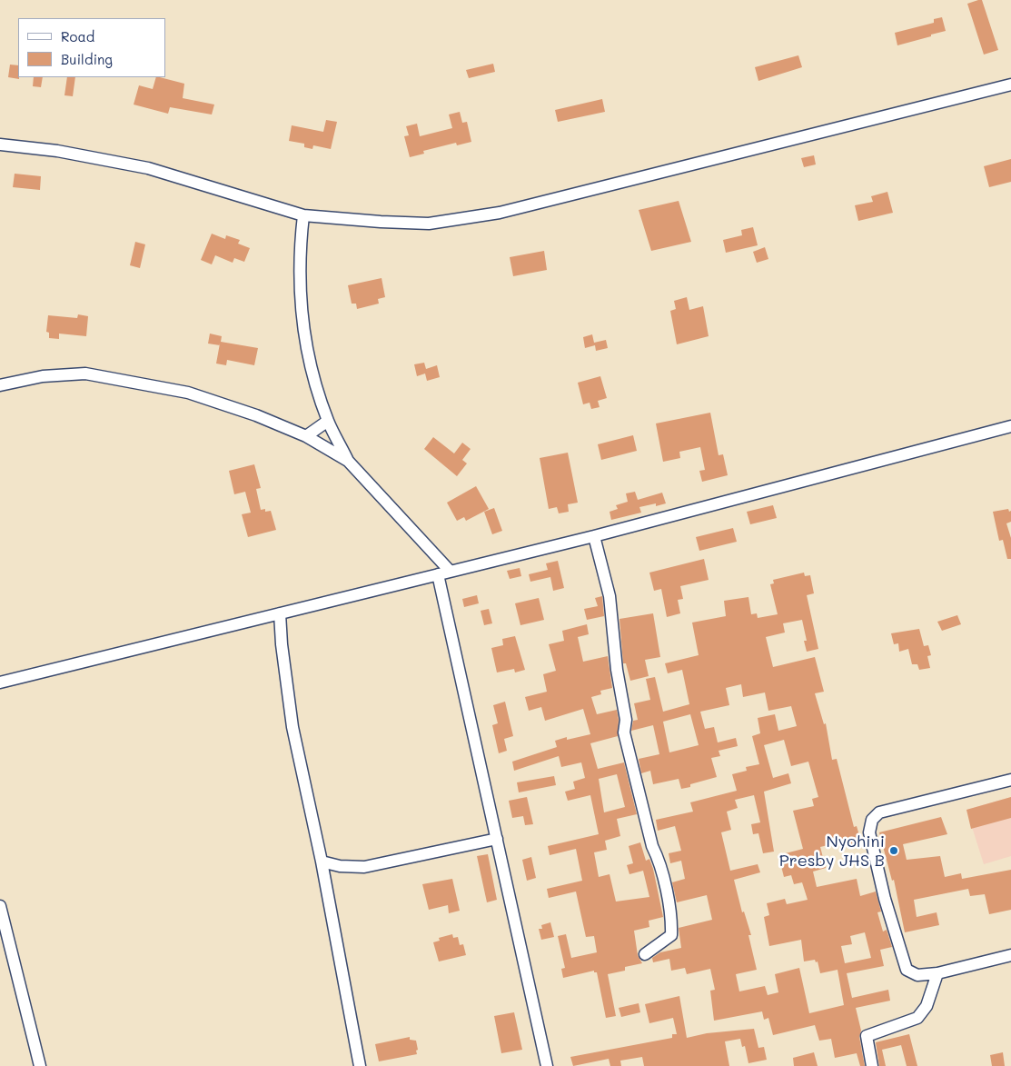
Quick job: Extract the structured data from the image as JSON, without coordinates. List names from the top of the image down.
{
  "places": ["Nyohini Presby JHS B"],
  "legend": ["Road", "Building"]
}
